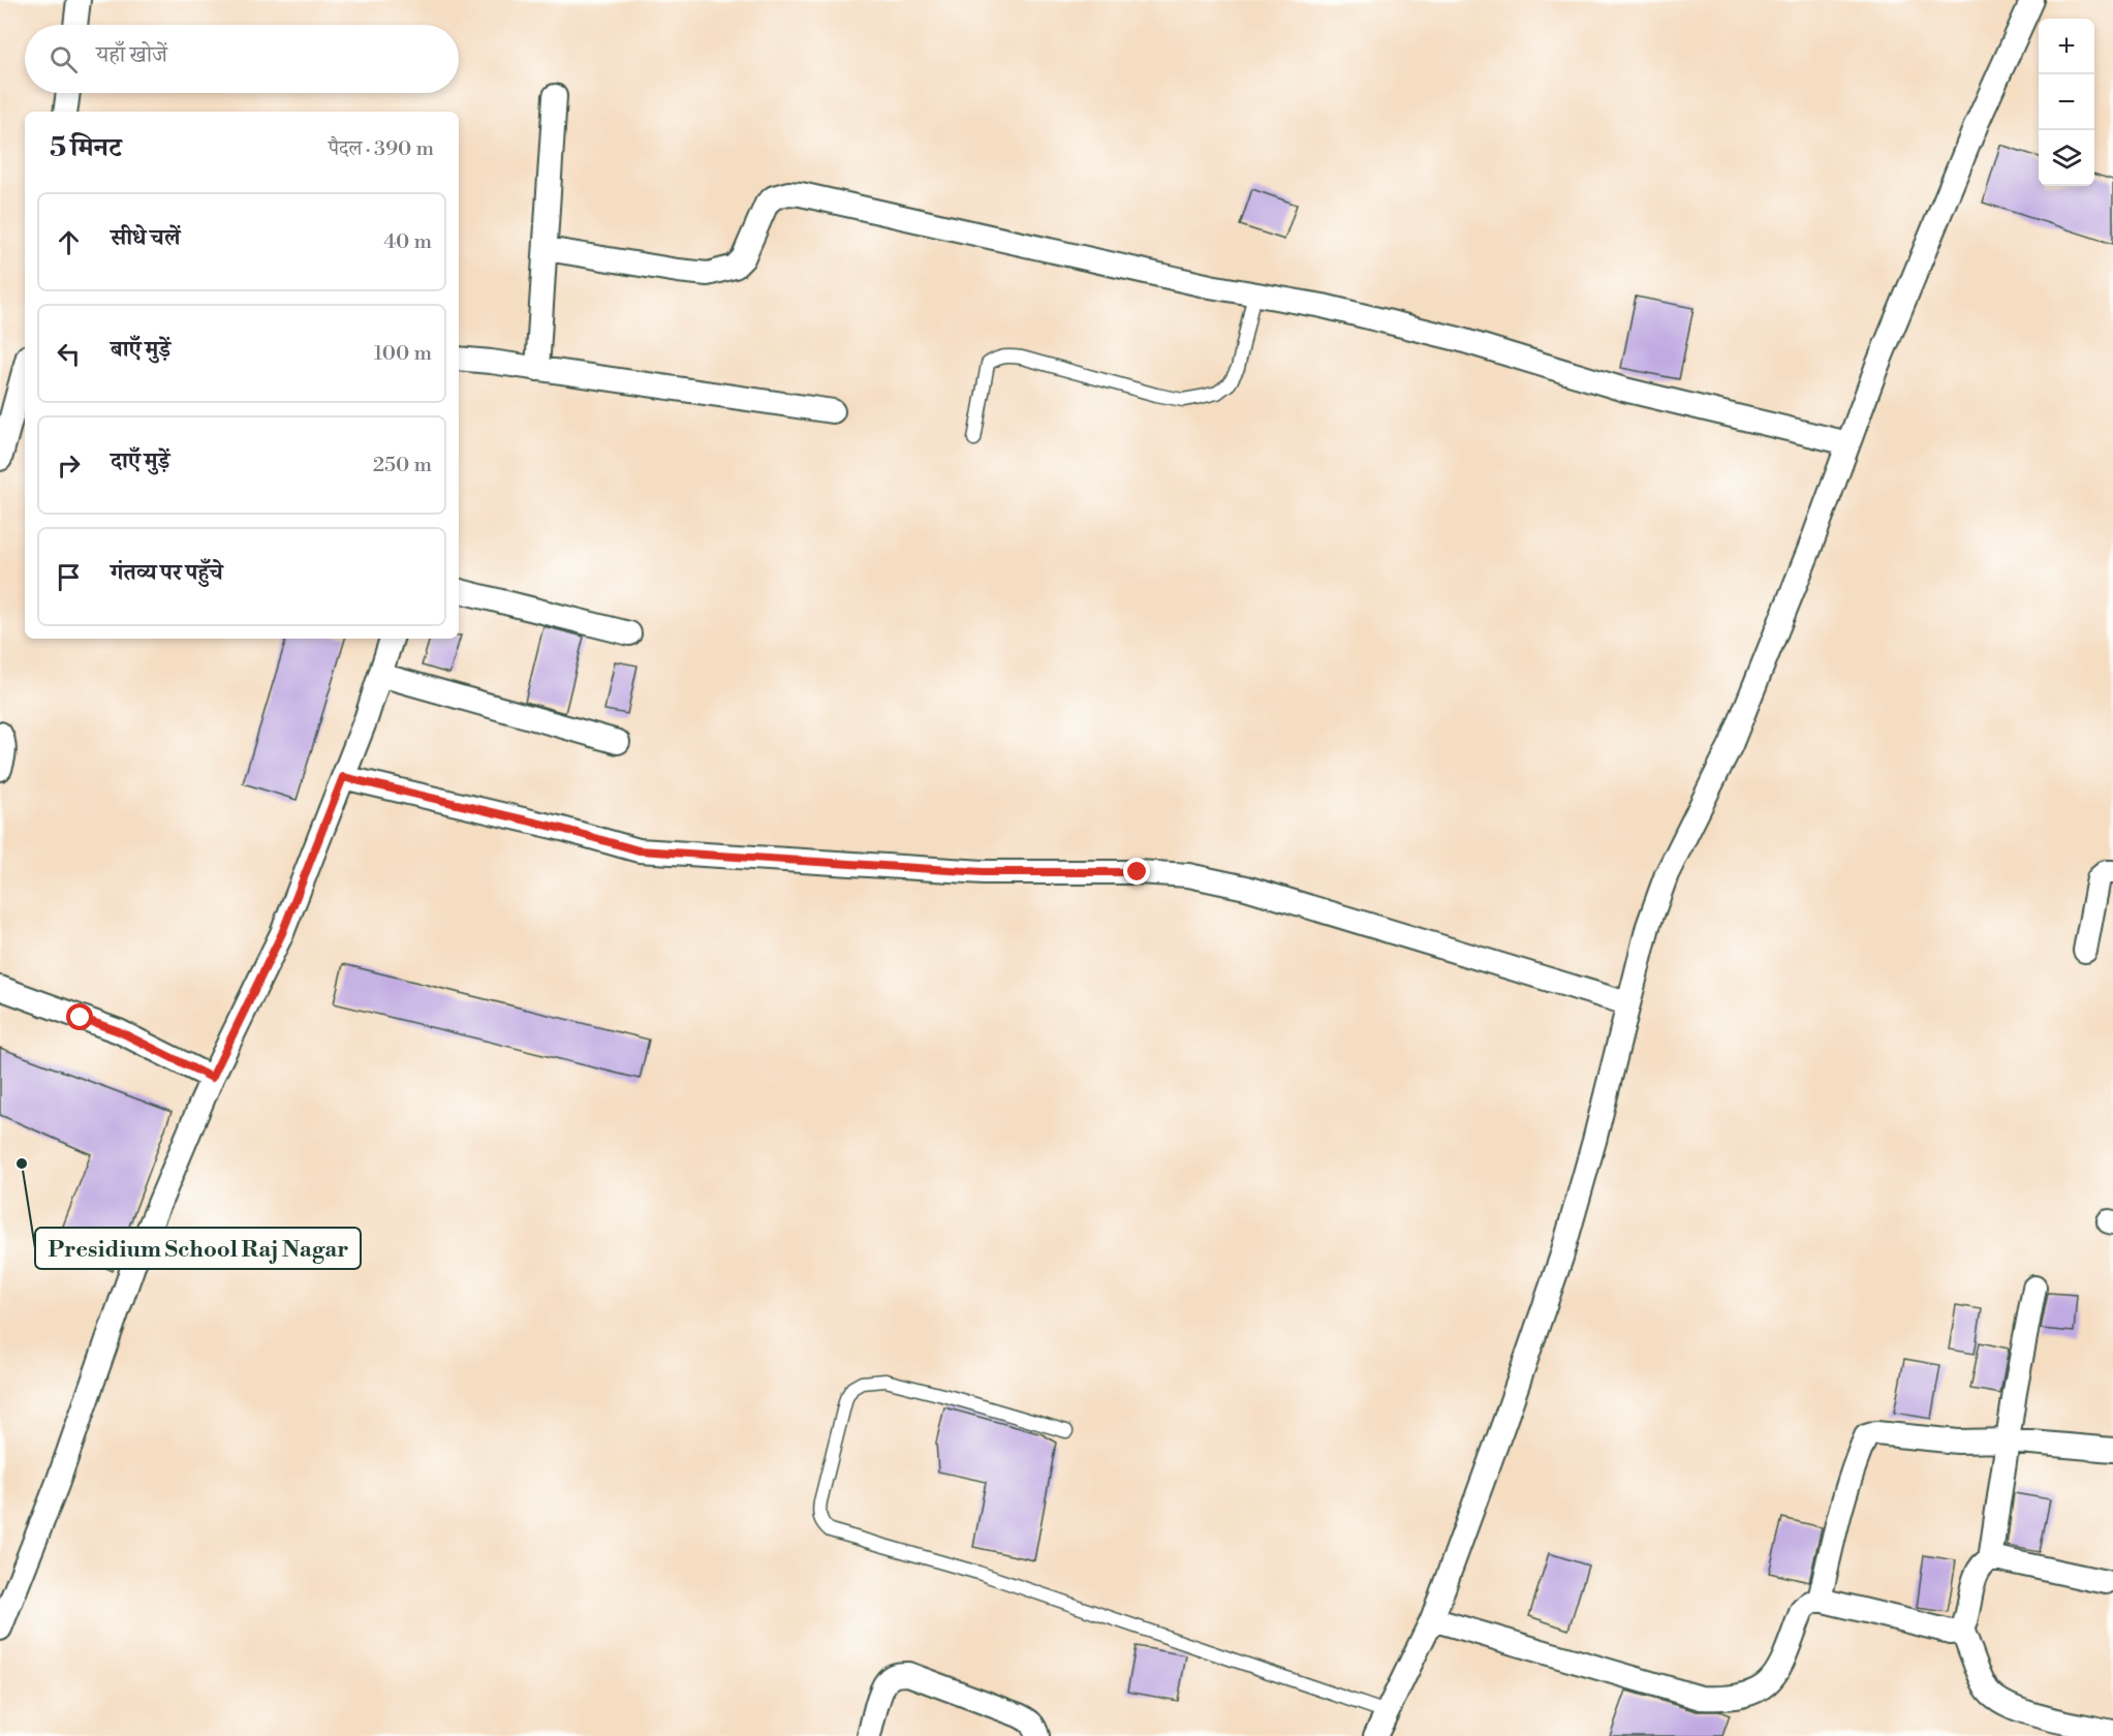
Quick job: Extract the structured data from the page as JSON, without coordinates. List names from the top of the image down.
{
  "places": ["Presidium School Raj Nagar"],
  "page": {
    "map_buttons": ["+", "−"],
    "search": "यहाँ खोजें",
    "heading": ["5 मिनट", "पैदल · 390 m"],
    "list": [
      ["सीधे चलें", "40 m"],
      ["बाएँ मुड़ें", "100 m"],
      ["दाएँ मुड़ें", "250 m"],
      "गंतव्य पर पहुँचे"
    ]
  }
}
